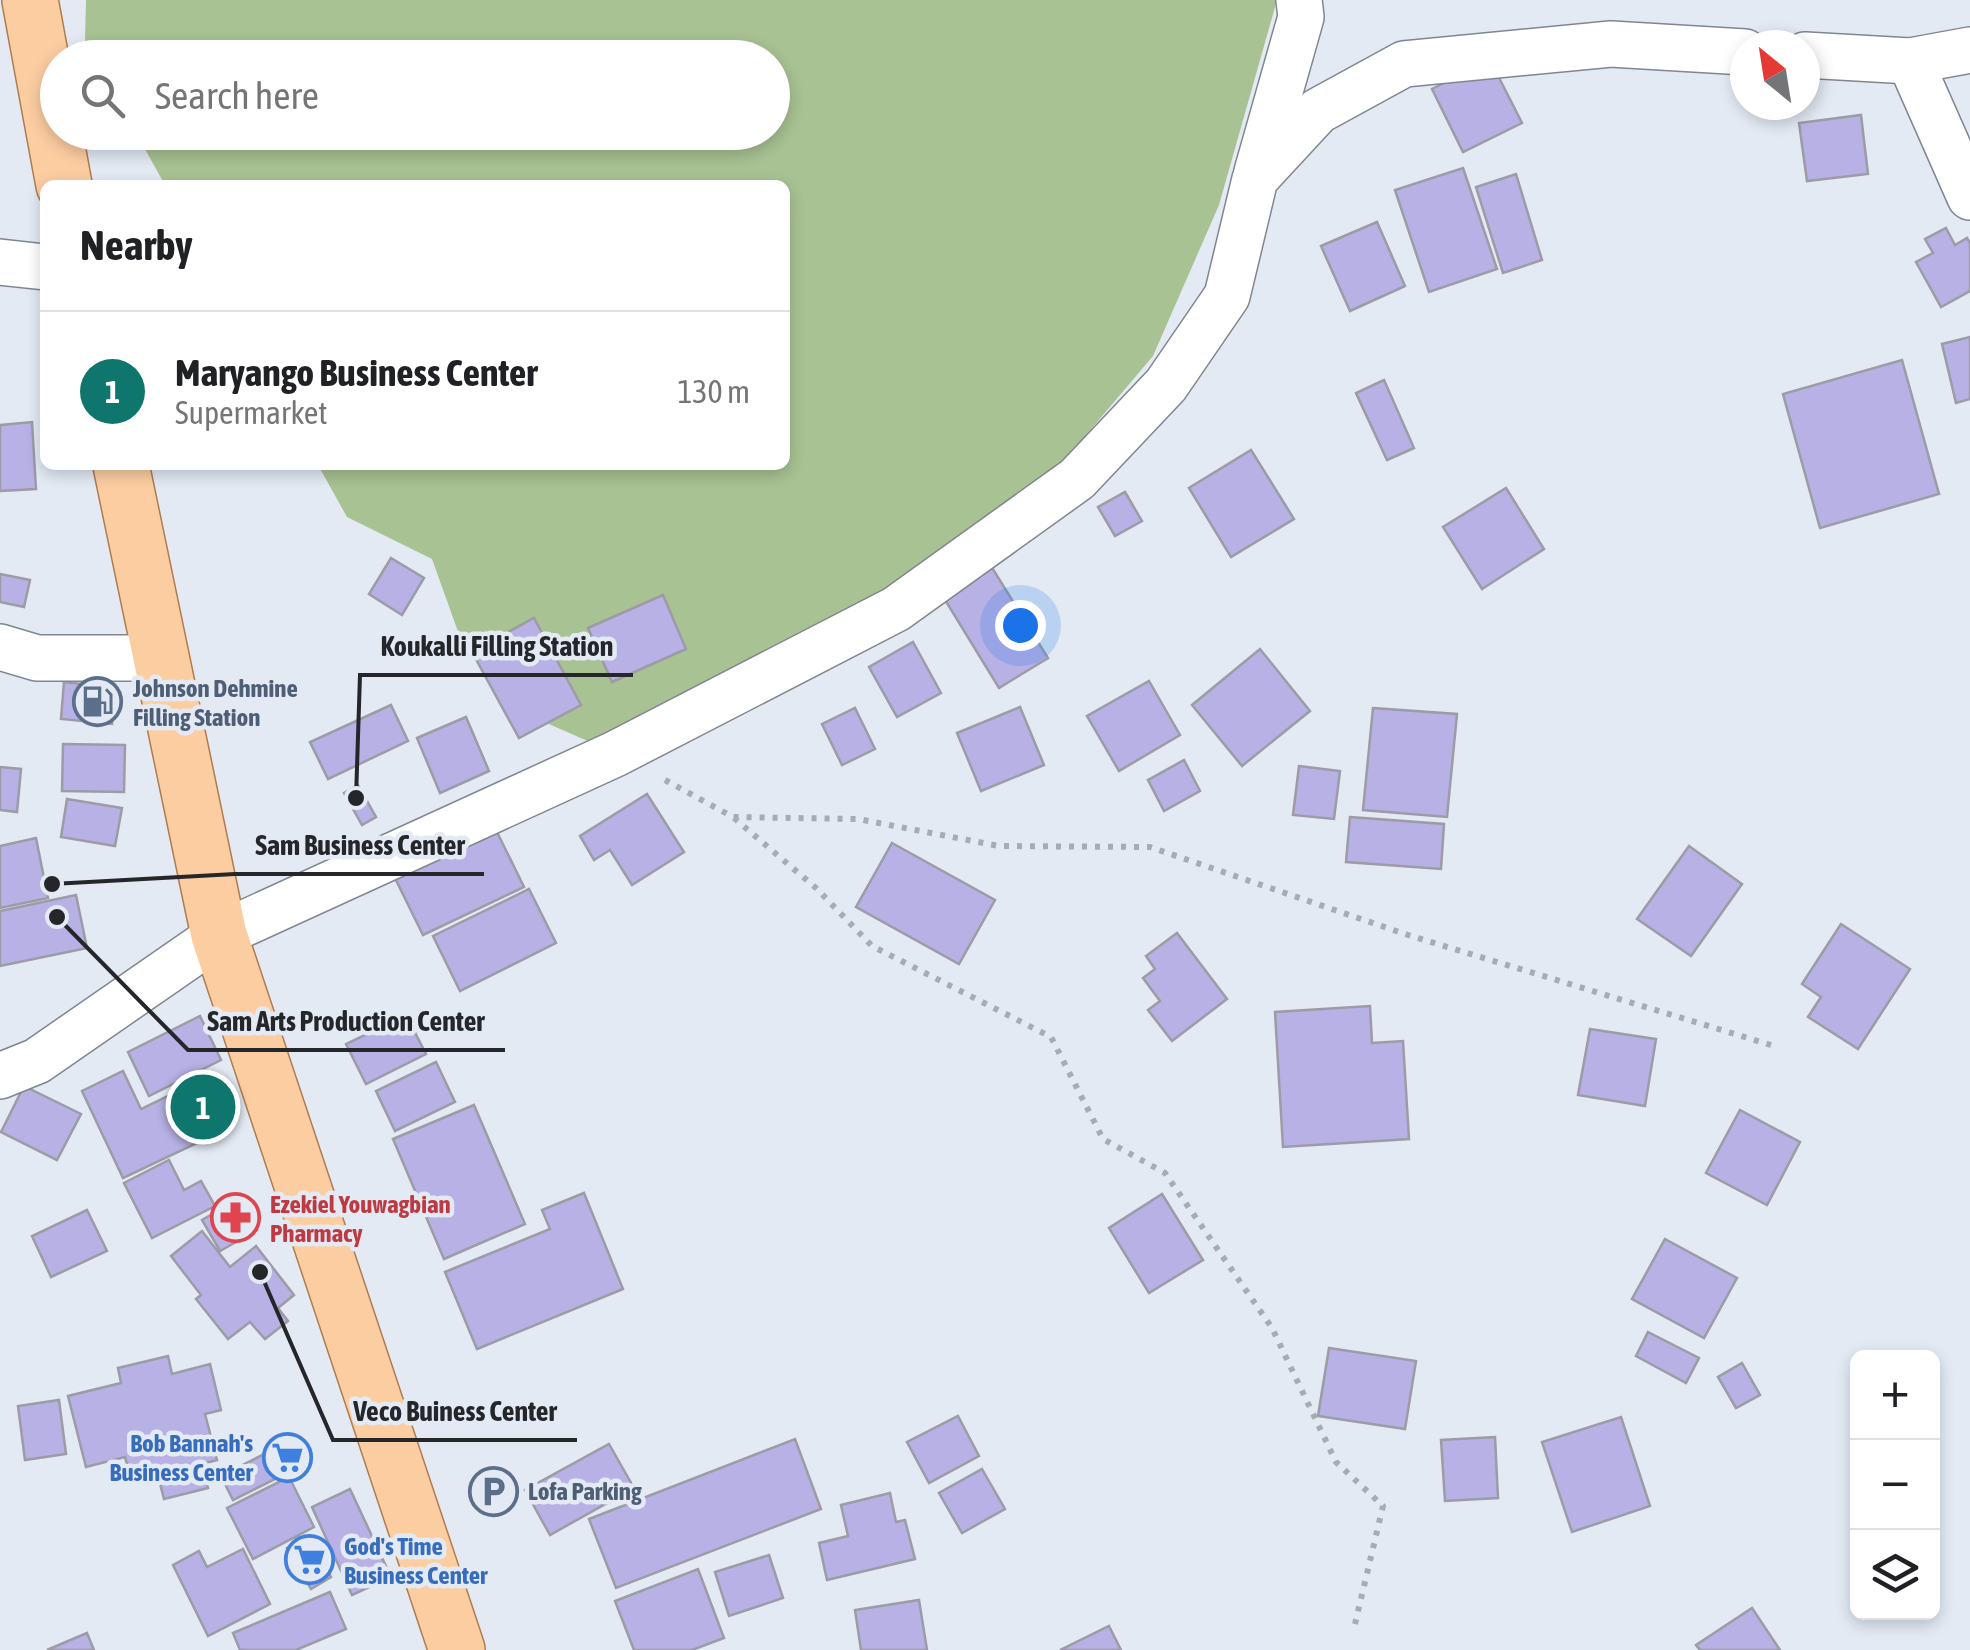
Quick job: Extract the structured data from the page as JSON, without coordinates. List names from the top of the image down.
{
  "places": {
    "fuel station": ["Johnson Dehmine Filling Station"],
    "other": [
      "Koukalli Filling Station",
      "Sam Business Center",
      "Sam Arts Production Center",
      "Veco Buiness Center"
    ],
    "pharmacy": ["Ezekiel Youwagbian Pharmacy"],
    "supermarket": ["Bob Bannah's Business Center", "God's Time Business Center"],
    "parking": ["Lofa Parking"]
  },
  "north": "top left",
  "page": {
    "search": "Search here",
    "heading": "Nearby",
    "list": [
      {
        "mark": "1",
        "name": "Maryango Business Center",
        "note": "Supermarket",
        "value": "130 m"
      }
    ],
    "pins": "1",
    "map_buttons": ["+", "−"]
  }
}
